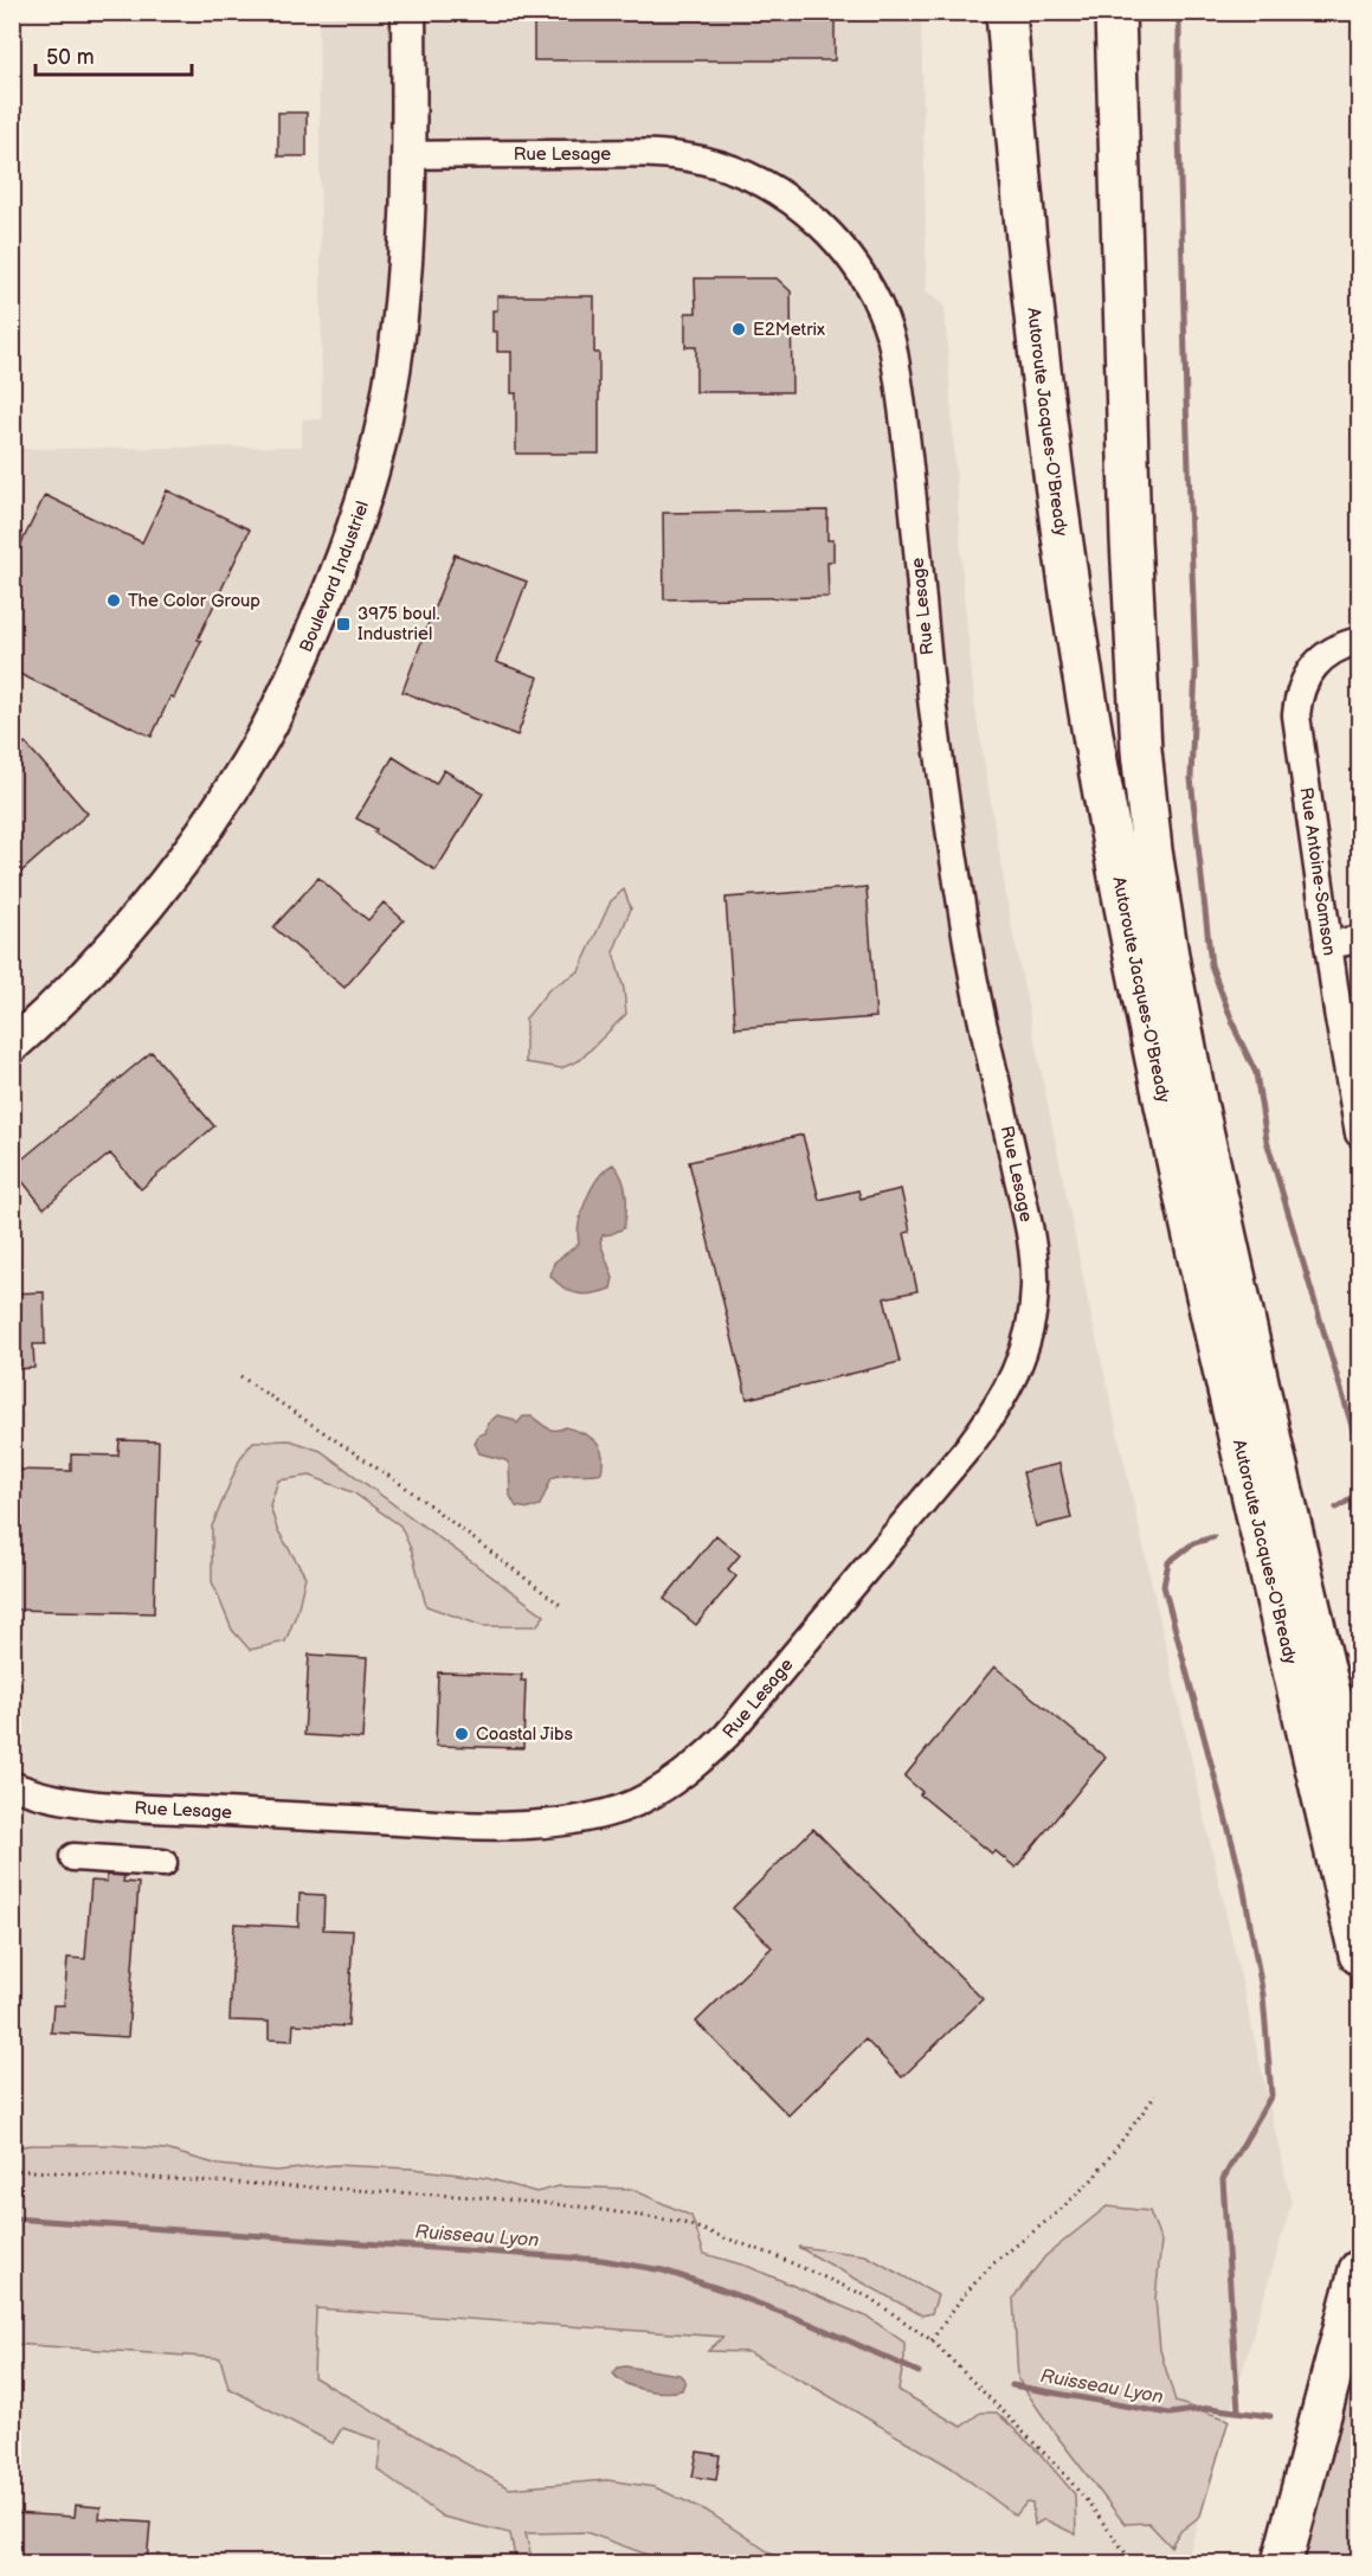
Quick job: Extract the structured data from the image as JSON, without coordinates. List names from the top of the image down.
{
  "streets": {
    "highway": ["Autoroute Jacques-O'Bready"],
    "main road": ["Boulevard Industriel"],
    "street": ["Rue Lesage", "Rue Antoine-Samson"]
  },
  "crossings": [
    ["Rue Lesage", "Boulevard Industriel"]
  ],
  "water": ["Ruisseau Lyon"],
  "places": {
    "other": ["E2Metrix", "The Color Group", "Coastal Jibs"],
    "transit": ["3975 boul. Industriel"]
  },
  "scale_bar": "50 m"
}
